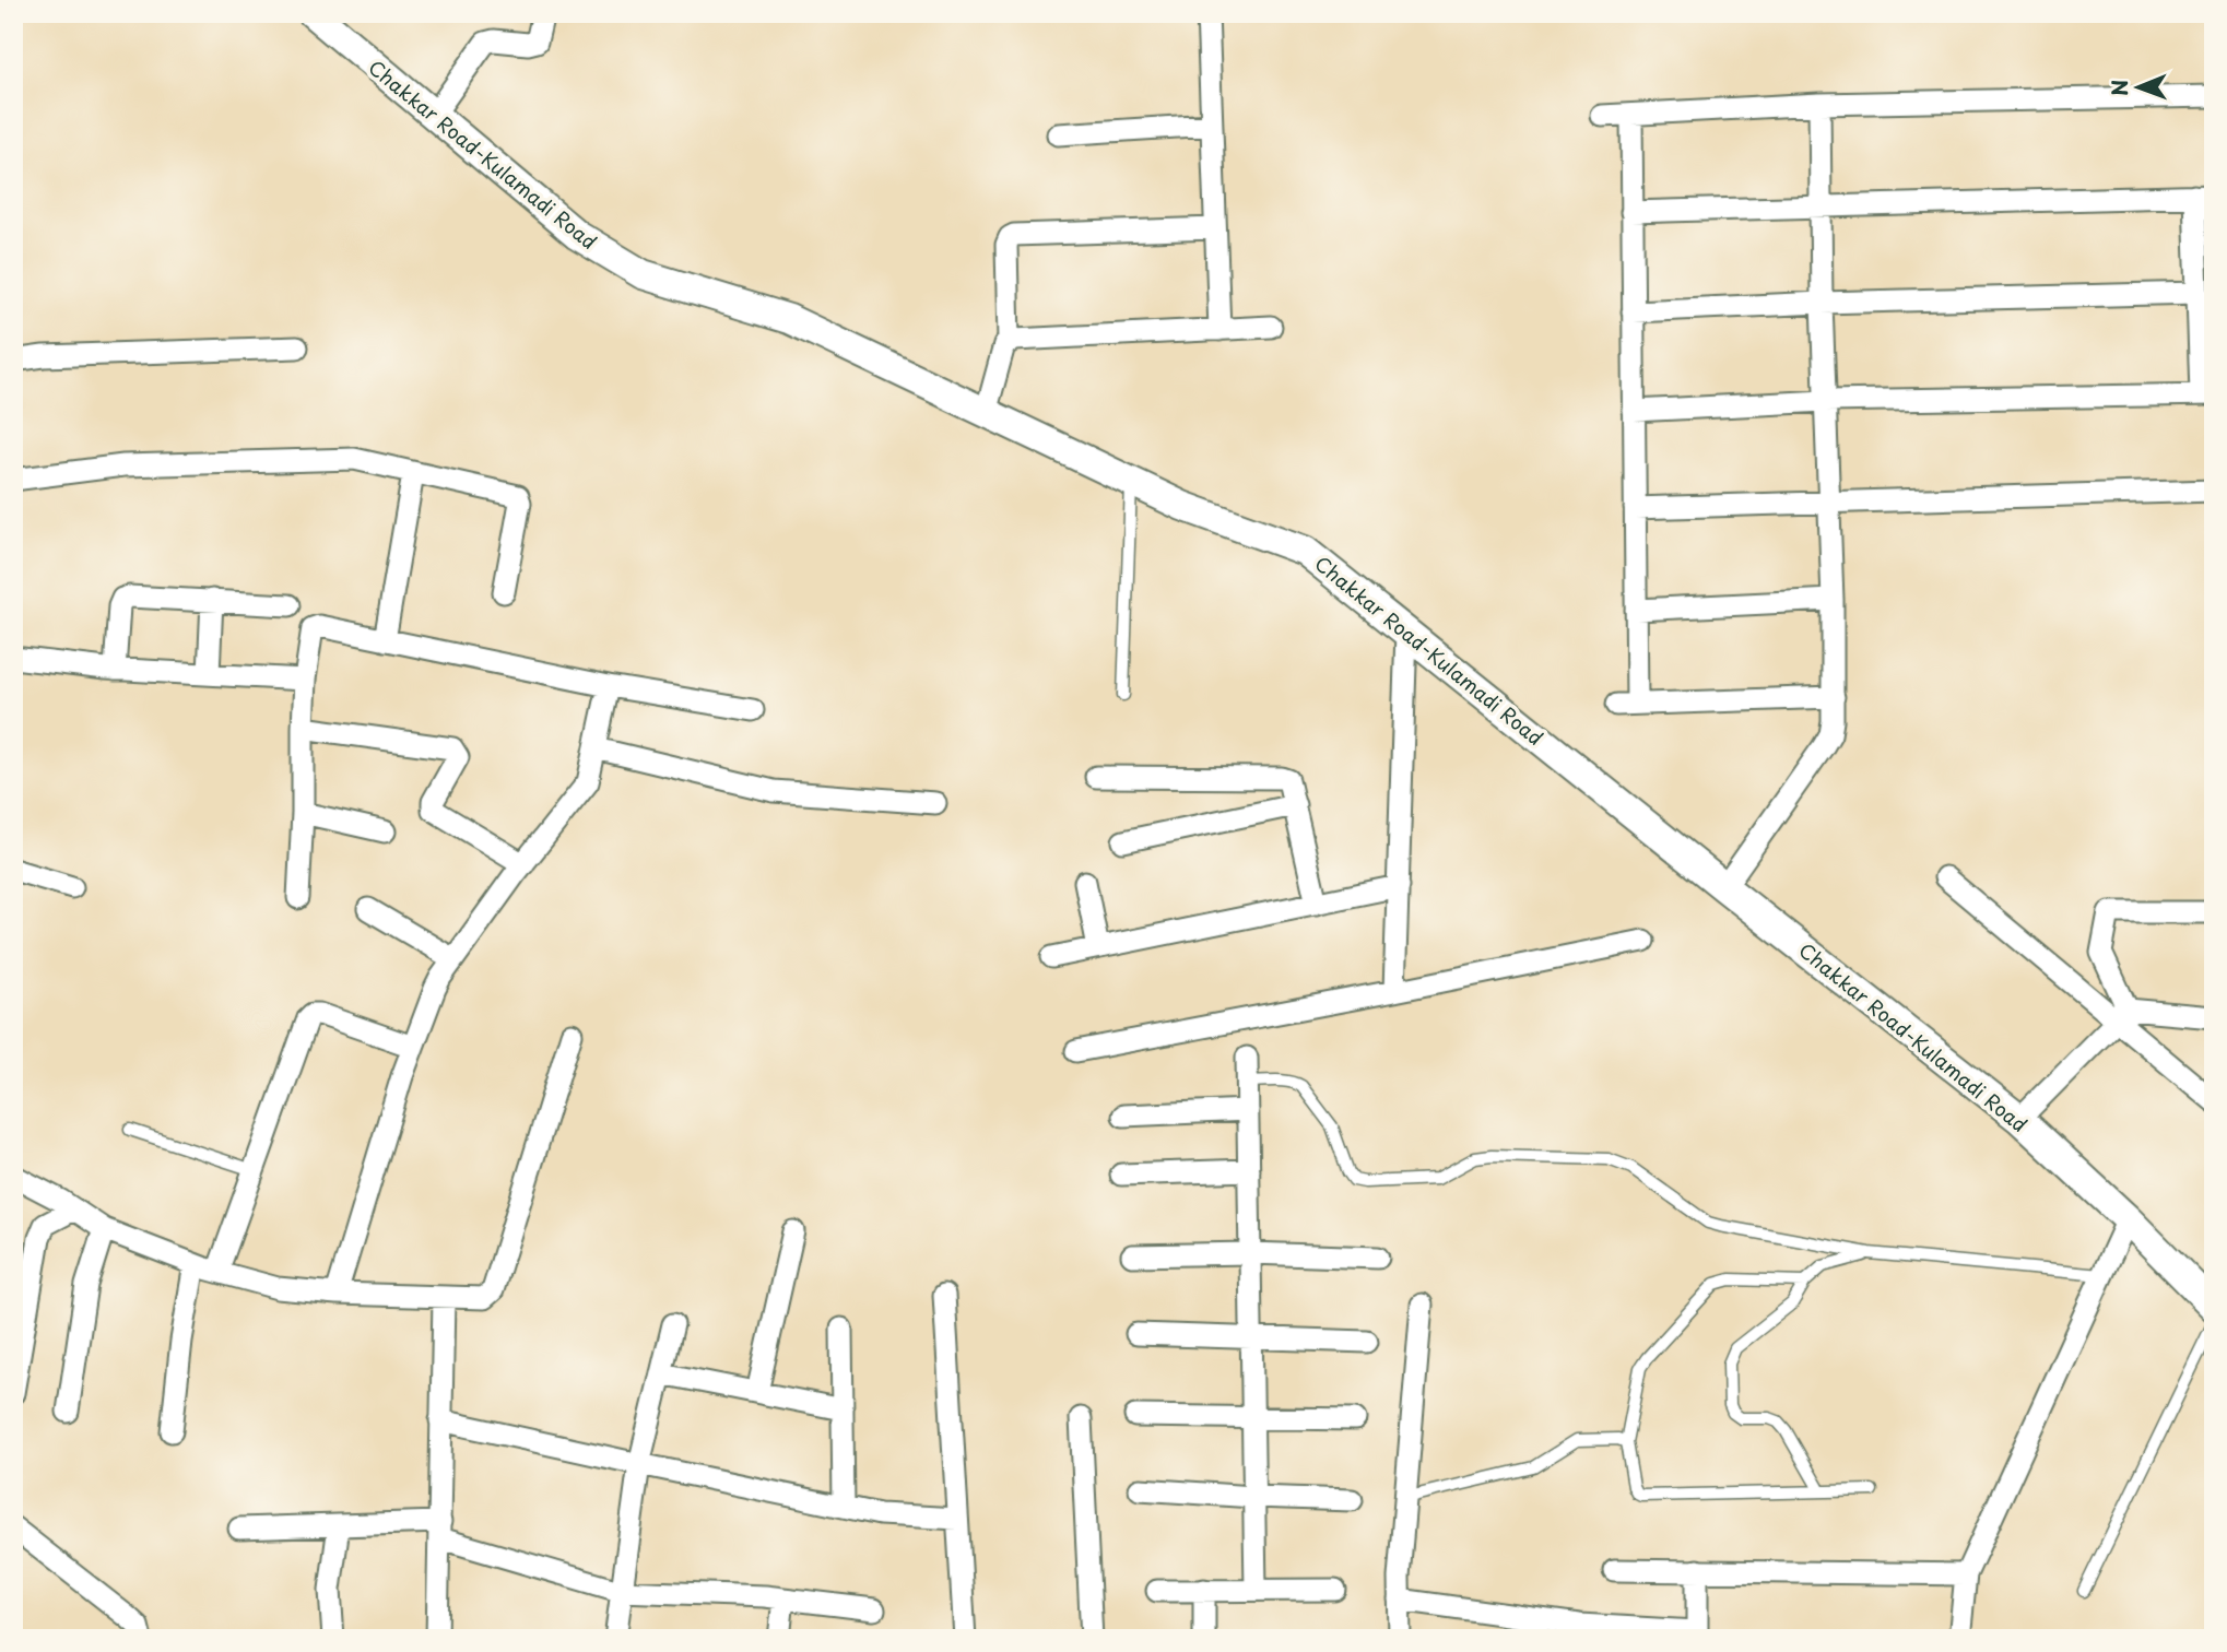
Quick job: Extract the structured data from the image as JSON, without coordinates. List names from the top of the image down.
{
  "streets": {
    "street": ["Chakkar Road-Kulamadi Road"]
  },
  "north": "left"
}
